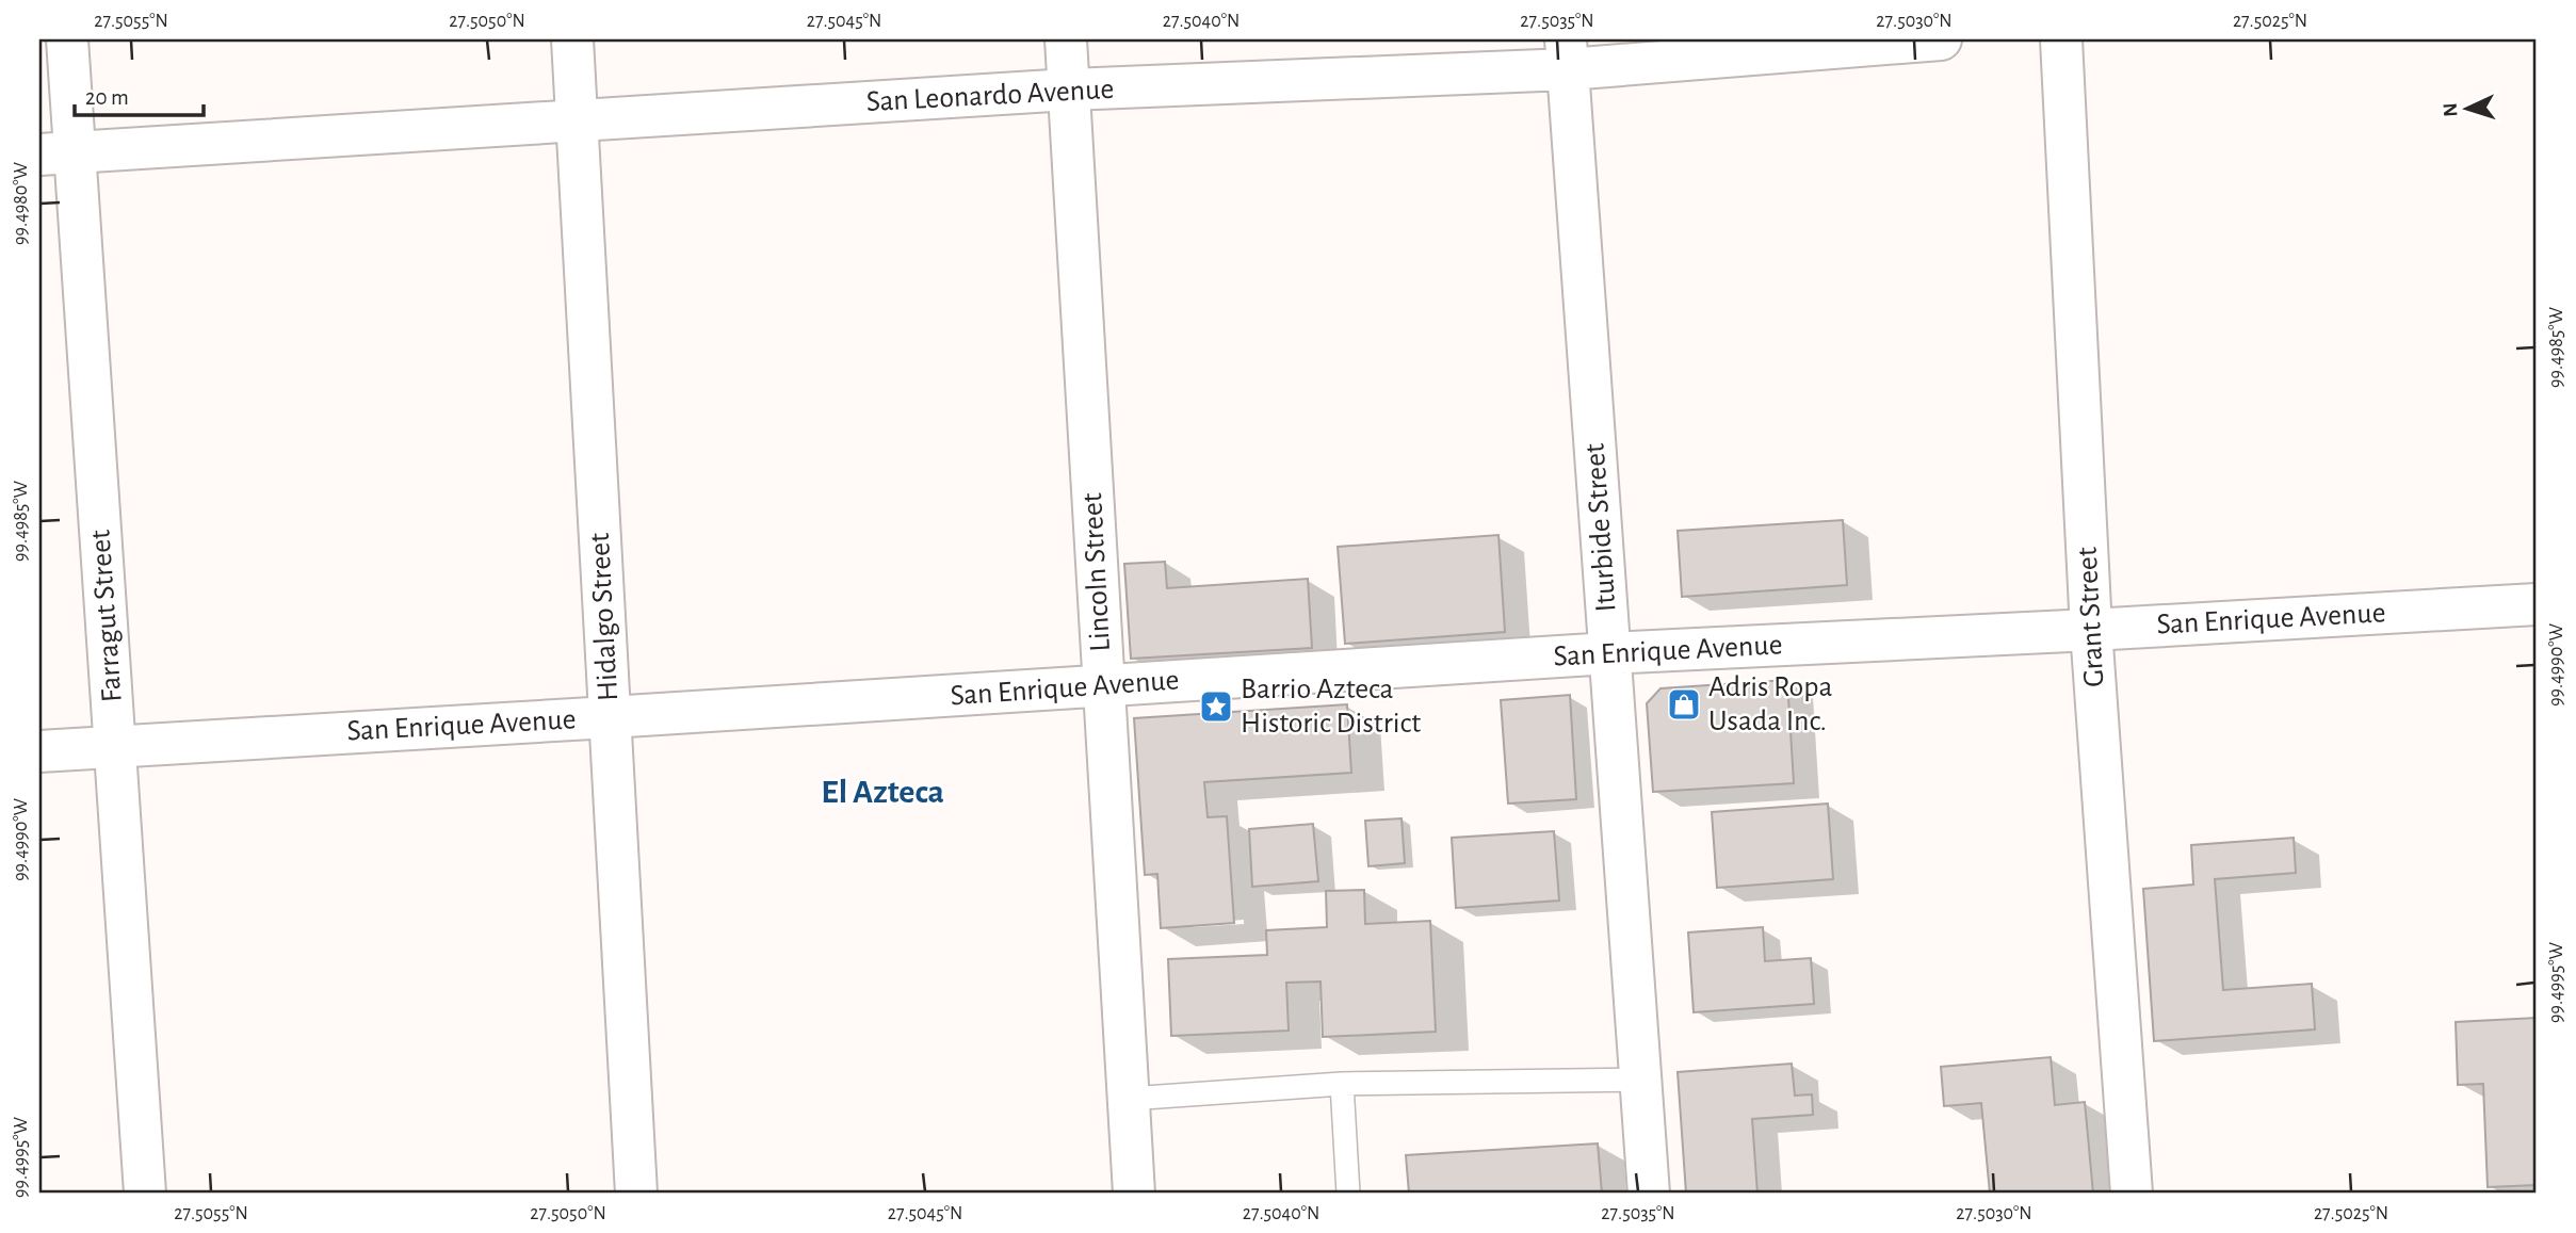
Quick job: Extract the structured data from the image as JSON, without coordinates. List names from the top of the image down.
{
  "streets": {
    "street": [
      "San Leonardo Avenue",
      "Iturbide Street",
      "Lincoln Street",
      "Farragut Street",
      "Hidalgo Street",
      "Grant Street",
      "San Enrique Avenue"
    ]
  },
  "crossings": [
    ["San Leonardo Avenue", "Iturbide Street"],
    ["San Leonardo Avenue", "Lincoln Street"],
    ["San Leonardo Avenue", "Farragut Street"],
    ["San Leonardo Avenue", "Hidalgo Street"],
    ["Iturbide Street", "San Enrique Avenue"],
    ["Lincoln Street", "San Enrique Avenue"],
    ["Farragut Street", "San Enrique Avenue"],
    ["Hidalgo Street", "San Enrique Avenue"],
    ["Grant Street", "San Enrique Avenue"]
  ],
  "districts": ["El Azteca"],
  "places": {
    "shop": ["Adris Ropa Usada Inc."],
    "place": ["Barrio Azteca Historic District"]
  },
  "scale_bar": "20 m",
  "north": "left",
  "coordinates": [
    "27.5055°N",
    "27.5050°N",
    "27.5045°N",
    "27.5040°N",
    "27.5035°N",
    "27.5030°N",
    "27.5025°N",
    "99.4980°W",
    "99.4985°W",
    "99.4990°W",
    "99.4995°W"
  ]
}
